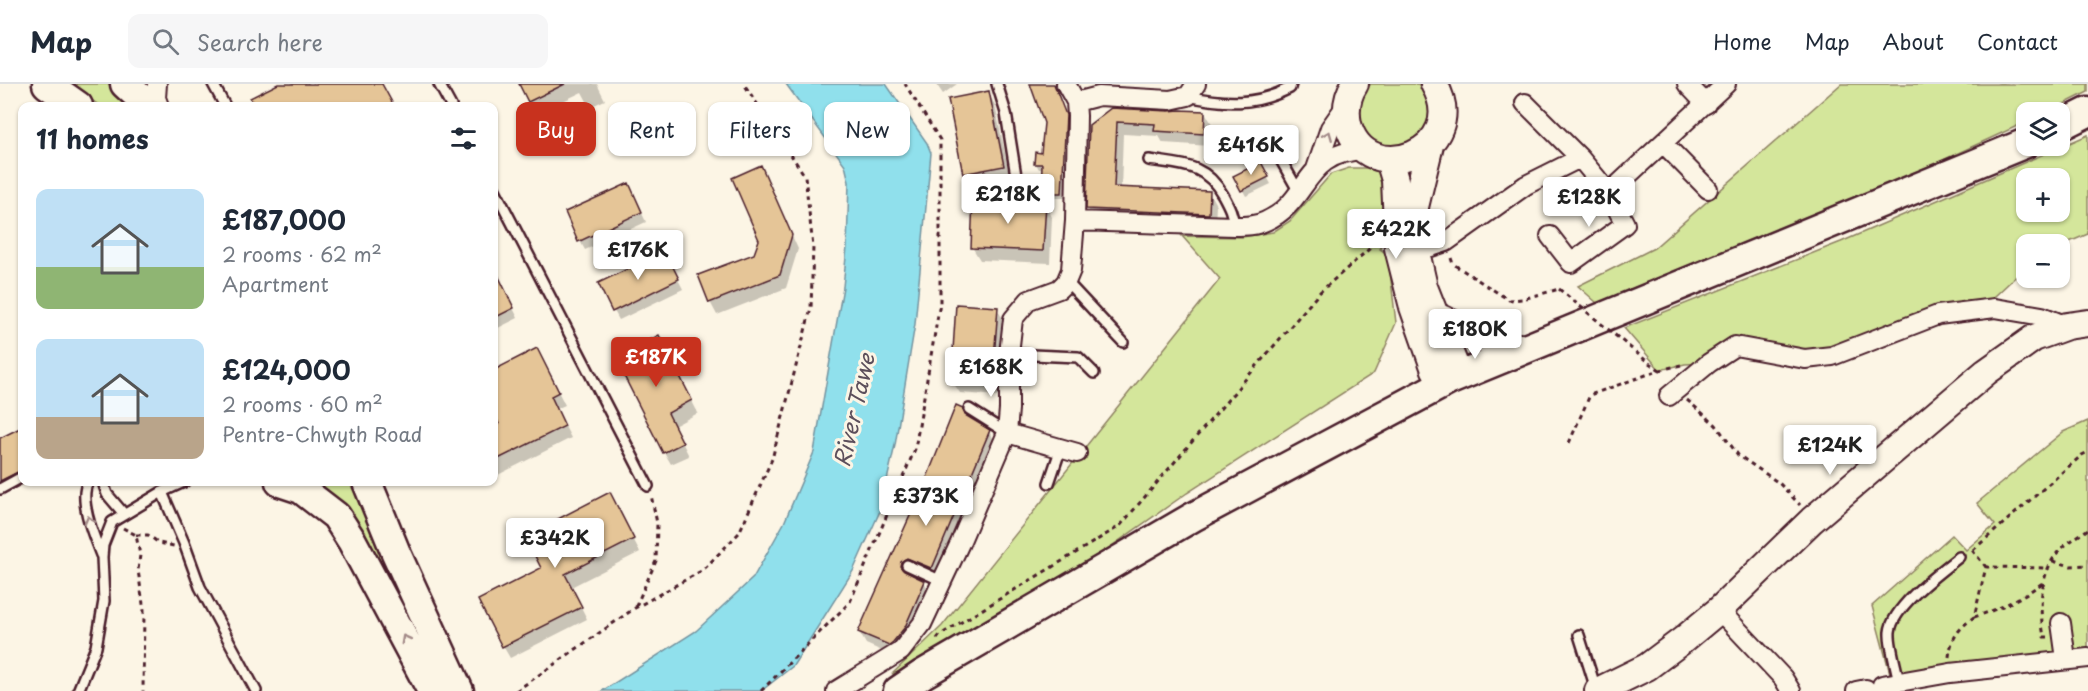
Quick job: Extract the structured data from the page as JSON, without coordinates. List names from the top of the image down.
{
  "water": ["River Tawe"],
  "page": {
    "header": "Map",
    "search": "Search here",
    "nav": [
      "Home",
      "Map",
      "About",
      "Contact"
    ],
    "map_buttons": ["+", "−"],
    "chip": [
      "Buy",
      "Rent",
      "Filters",
      "New"
    ],
    "heading": "11 homes",
    "price": [
      "£416K",
      "£218K",
      "£128K",
      "£422K",
      "£176K",
      "£180K",
      "£187K",
      "£168K",
      "£124K",
      "£373K",
      "£342K"
    ],
    "list": [
      {
        "name": "£187,000",
        "note": "2 rooms · 62 m² · Apartment"
      },
      {
        "name": "£124,000",
        "note": "2 rooms · 60 m² · Pentre-Chwyth Road"
      }
    ]
  }
}
